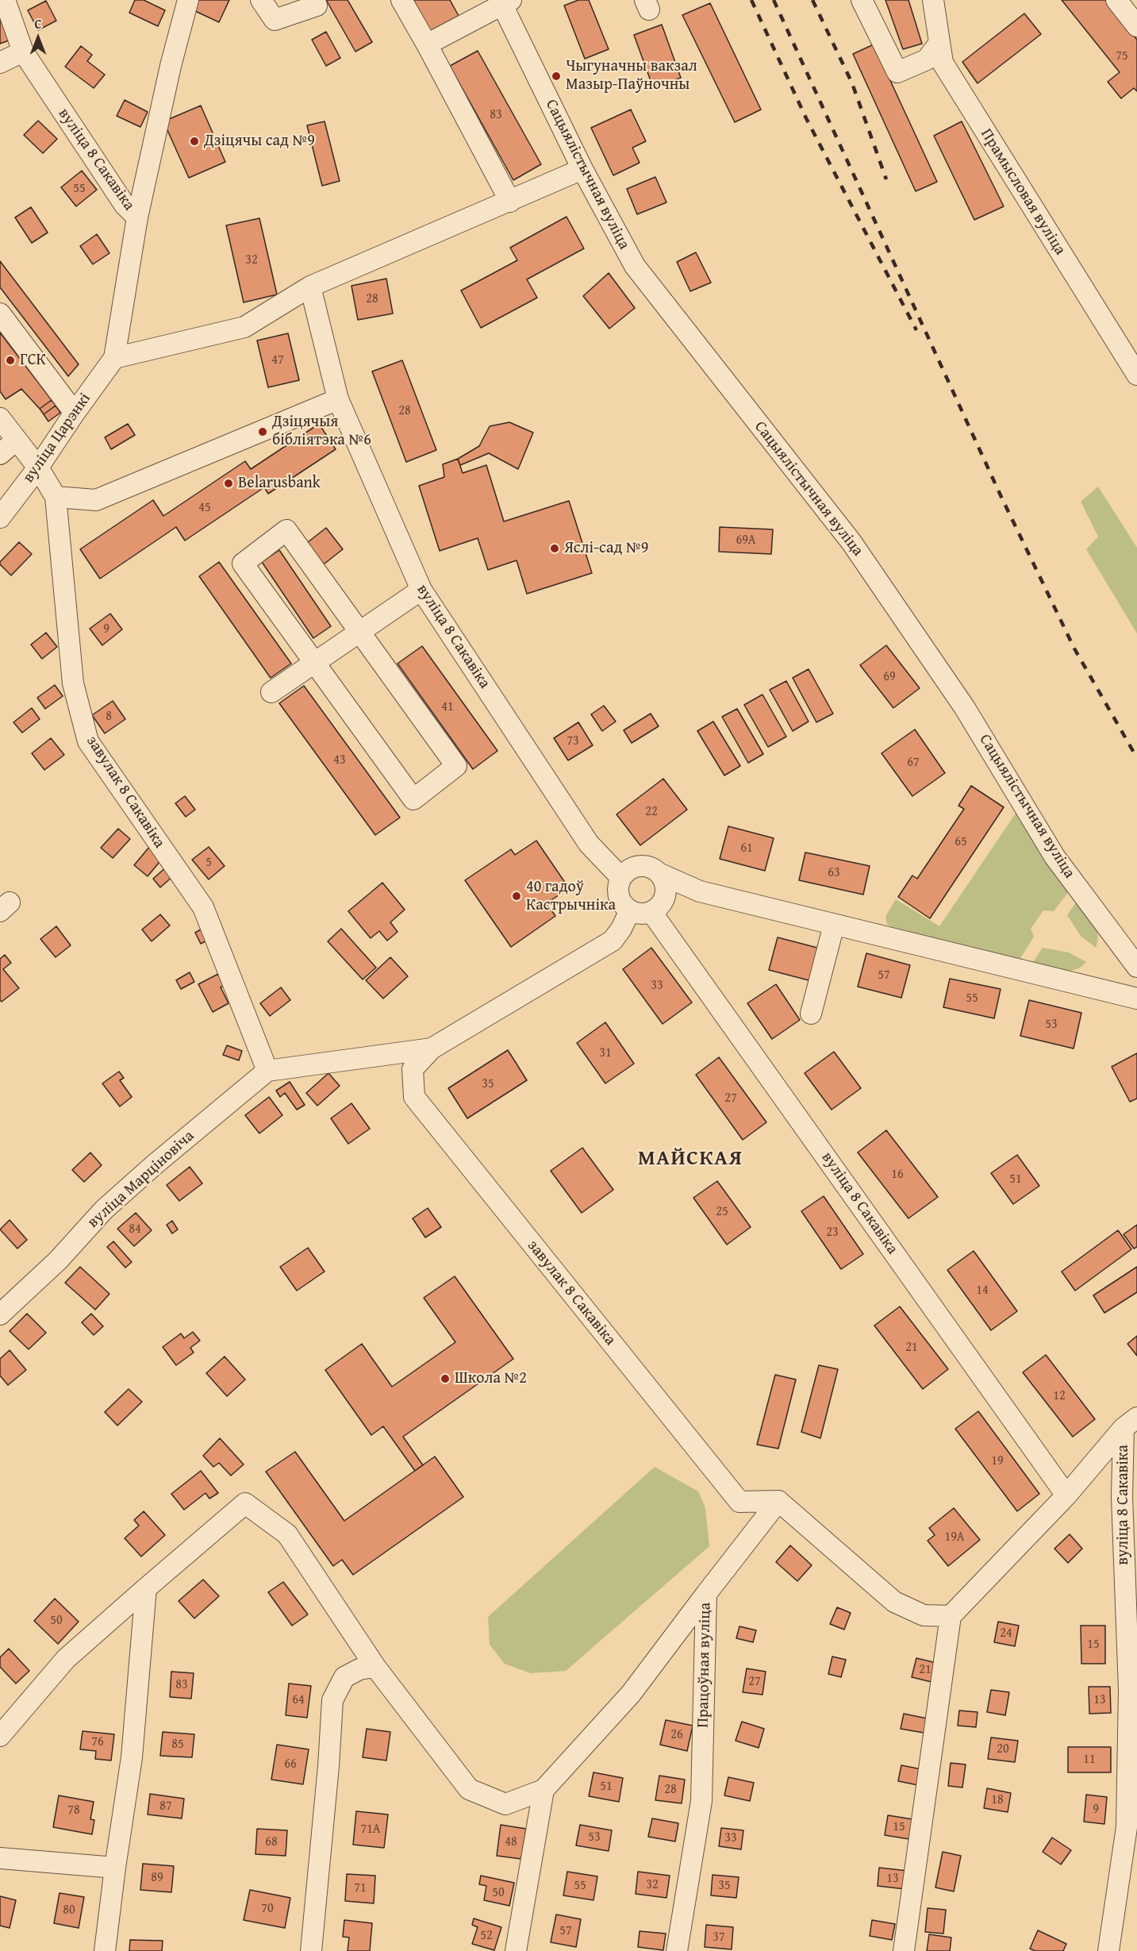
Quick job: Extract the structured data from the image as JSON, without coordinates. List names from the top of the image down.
{
  "streets": {
    "street": [
      "вуліца 8 Сакавіка",
      "Сацыялістычная вуліца",
      "Прамысловая вуліца",
      "вуліца Царэнкі",
      "завулак 8 Сакавіка",
      "вуліца Марціновіча",
      "Працоўная вуліца"
    ]
  },
  "crossings": [
    ["вуліца 8 Сакавіка", "вуліца Царэнкі"],
    ["вуліца Царэнкі", "завулак 8 Сакавіка"],
    ["завулак 8 Сакавіка", "вуліца Марціновіча"],
    ["завулак 8 Сакавіка", "Працоўная вуліца"]
  ],
  "districts": ["МАЙСКАЯ"],
  "places": [
    "Чыгуначны вакзал Мазыр-Паўночны",
    "Дзіцячы сад №9",
    "ГСК",
    "Дзіцячыя бібліятэка №6",
    "Belarusbank",
    "Яслі-сад №9",
    "40 гадоў Кастрычніка",
    "Школа №2"
  ],
  "house_numbers": [
    "75",
    "83",
    "55",
    "32",
    "28",
    "47",
    "28",
    "45",
    "69А",
    "9",
    "69",
    "41",
    "8",
    "73",
    "43",
    "67",
    "22",
    "65",
    "61",
    "5",
    "63",
    "57",
    "33",
    "55",
    "53",
    "31",
    "35",
    "27",
    "16",
    "51",
    "25",
    "84",
    "23",
    "14",
    "21",
    "12",
    "19",
    "19А",
    "50",
    "24",
    "15",
    "21",
    "27",
    "83",
    "64",
    "13",
    "26",
    "76",
    "85",
    "20",
    "11",
    "66",
    "51",
    "28",
    "18",
    "87",
    "9",
    "78",
    "15",
    "71А",
    "53",
    "33",
    "68",
    "48",
    "89",
    "13",
    "32",
    "55",
    "35",
    "71",
    "50",
    "70",
    "80",
    "57",
    "52",
    "37"
  ],
  "north": "top"
}
